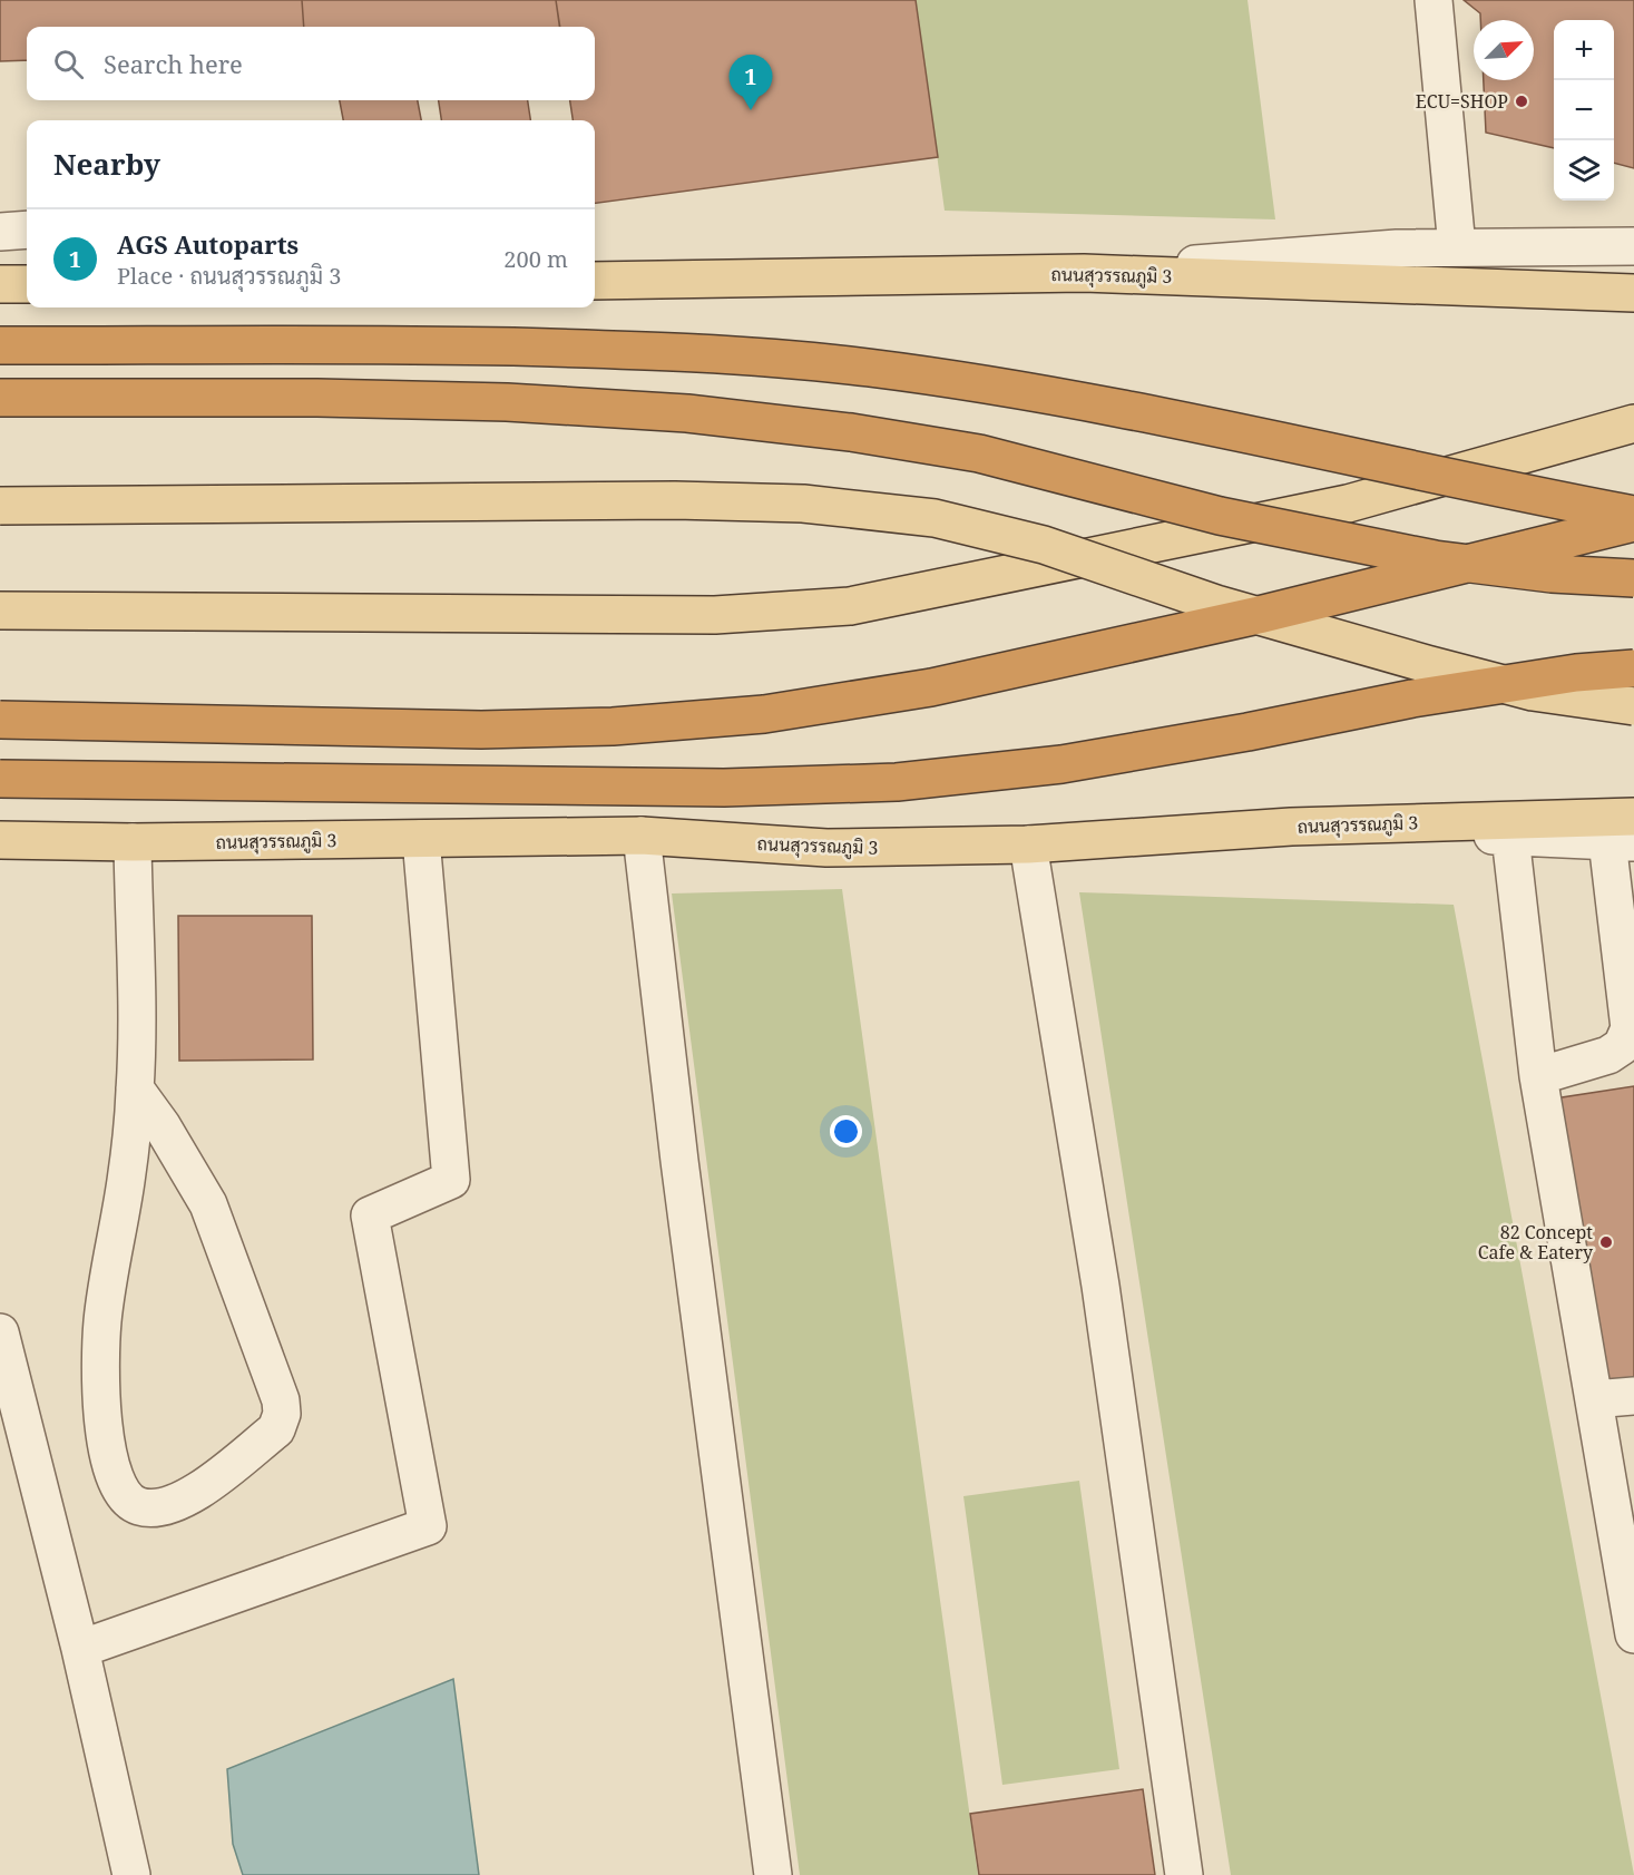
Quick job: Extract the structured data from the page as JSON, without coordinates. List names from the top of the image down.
{
  "streets": {
    "main road": ["ถนนสุวรรณภูมิ 3"]
  },
  "places": ["ECU=SHOP", "82 Concept Cafe & Eatery"],
  "north": "top right",
  "page": {
    "map_buttons": ["+", "−"],
    "search": "Search here",
    "pins": "1",
    "heading": "Nearby",
    "list": [
      {
        "mark": "1",
        "name": "AGS Autoparts",
        "note": "Place · ถนนสุวรรณภูมิ 3",
        "value": "200 m"
      }
    ]
  }
}
